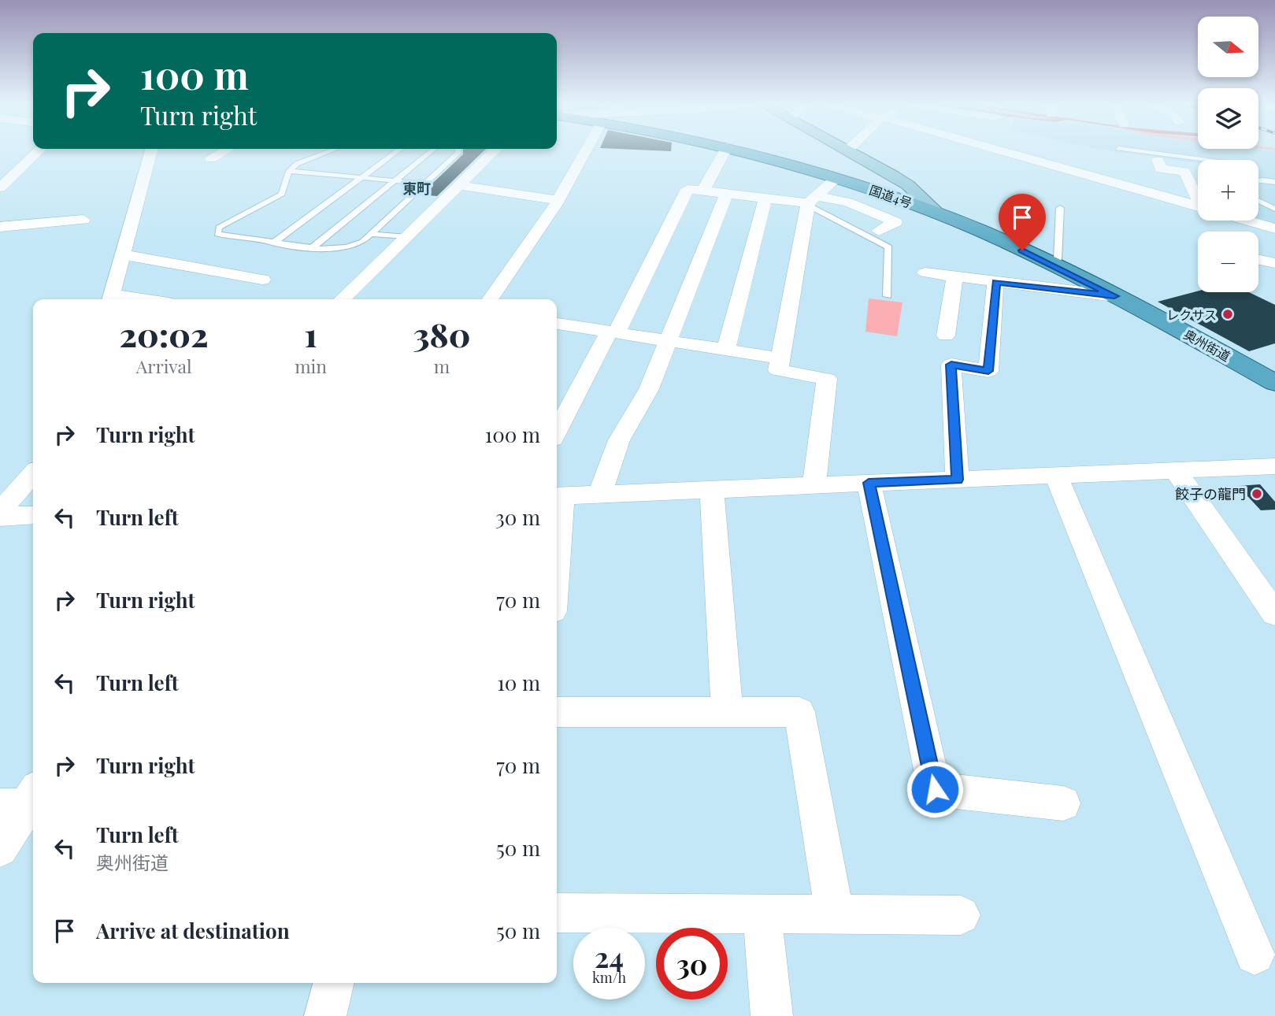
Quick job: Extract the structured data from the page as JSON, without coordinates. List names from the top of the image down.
{
  "streets": {
    "highway": ["国道4号", "奥州街道"]
  },
  "crossings": [
    ["国道4号", "奥州街道"]
  ],
  "districts": ["東町"],
  "places": ["レクサス", "餃子の龍門"],
  "north": "right",
  "page": {
    "map_buttons": ["+", "−"],
    "turn": ["100 m", "Turn right"],
    "eta": [
      "20:02",
      "Arrival",
      "1",
      "min",
      "380",
      "m"
    ],
    "list": [
      {
        "name": "Turn right",
        "value": "100 m"
      },
      {
        "name": "Turn left",
        "value": "30 m"
      },
      {
        "name": "Turn right",
        "value": "70 m"
      },
      {
        "name": "Turn left",
        "value": "10 m"
      },
      {
        "name": "Turn right",
        "value": "70 m"
      },
      {
        "name": "Turn left",
        "note": "奥州街道",
        "value": "50 m"
      },
      {
        "name": "Arrive at destination",
        "value": "50 m"
      }
    ],
    "speed": "24 km/h",
    "limit": "30"
  }
}
